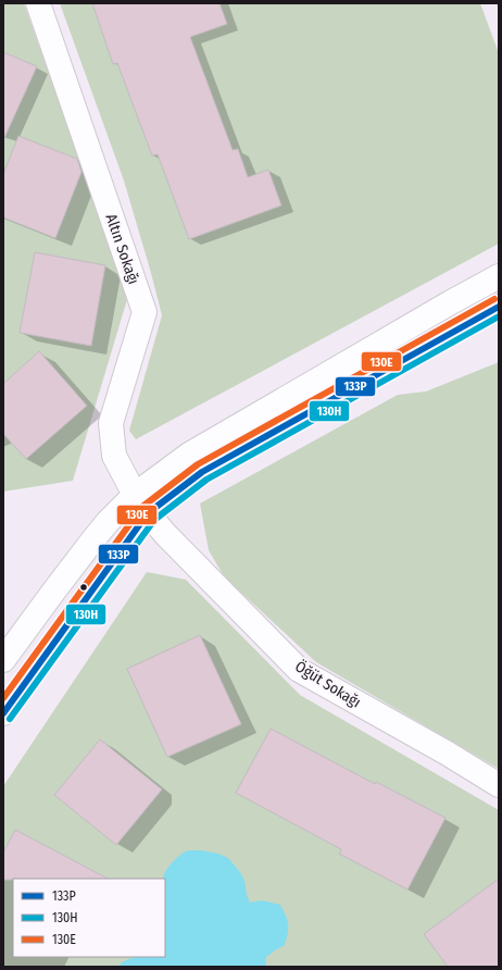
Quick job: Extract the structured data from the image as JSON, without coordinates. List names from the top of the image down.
{
  "streets": {
    "street": ["Altın Sokağı", "Öğüt Sokağı"]
  },
  "crossings": [
    ["Altın Sokağı", "Öğüt Sokağı"]
  ],
  "lines": ["transit line 130E", "transit line 133P", "transit line 130H"],
  "legend": ["133P", "130H", "130E"]
}
